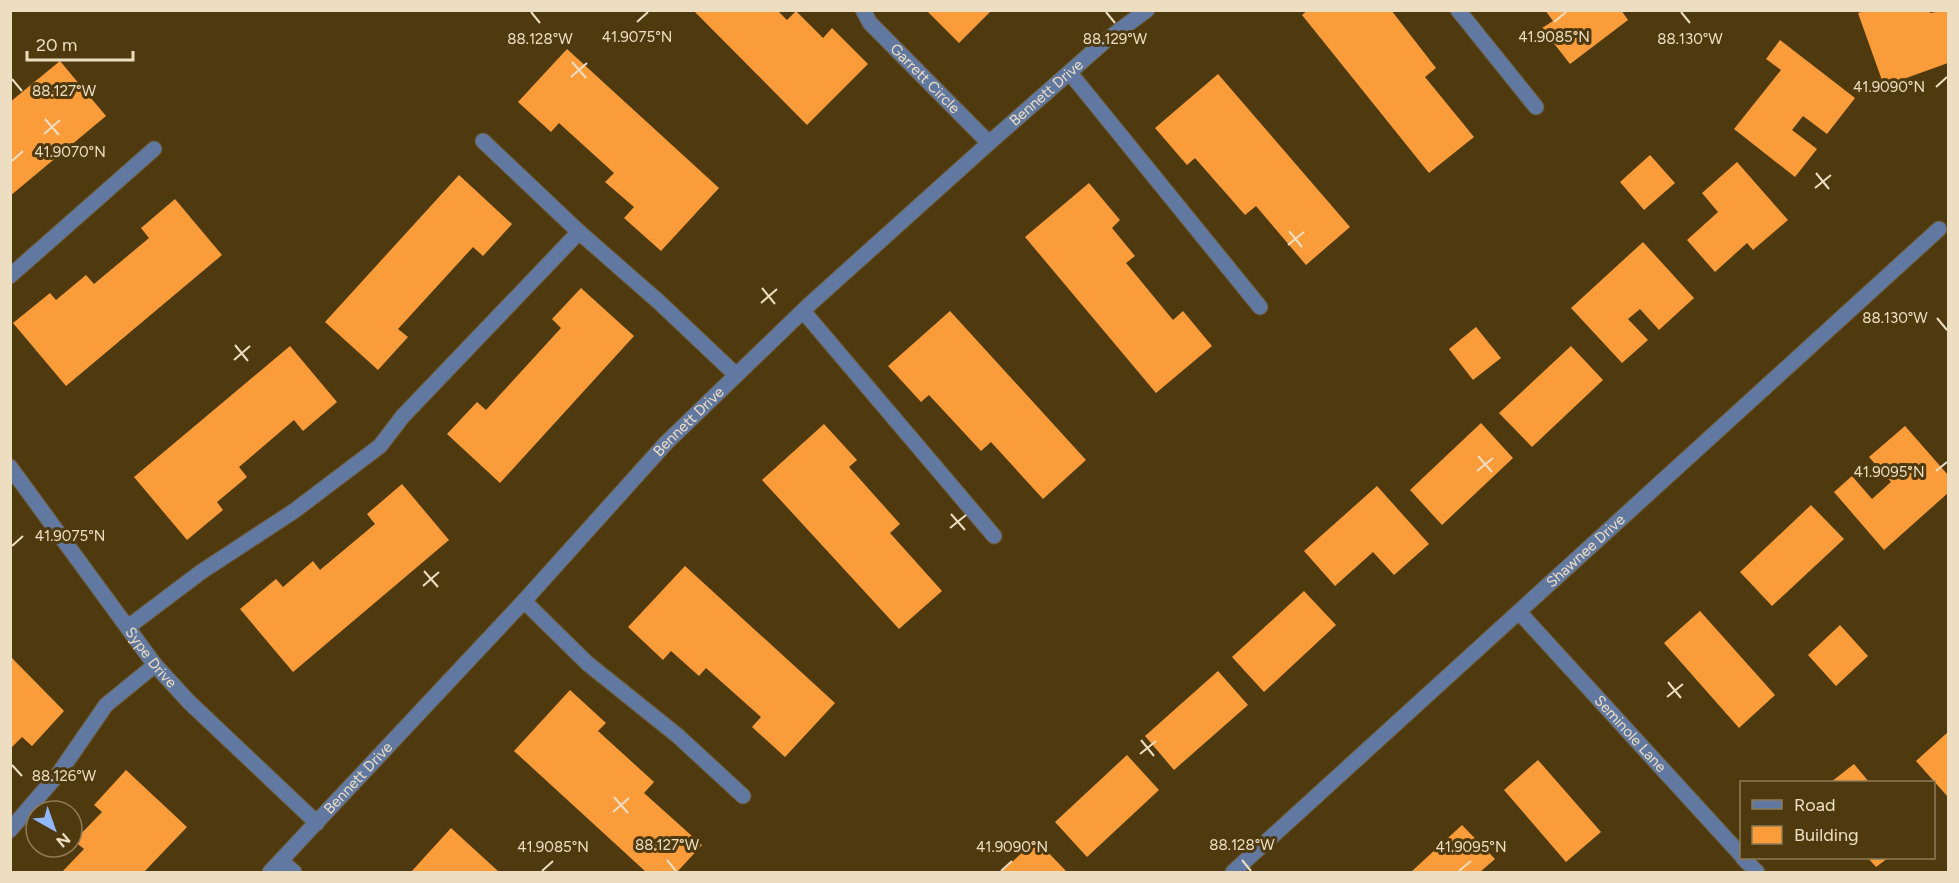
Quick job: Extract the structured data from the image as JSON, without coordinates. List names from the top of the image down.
{
  "streets": {
    "street": [
      "Garrett Circle",
      "Bennett Drive",
      "Shawnee Drive",
      "Sype Drive",
      "Seminole Lane"
    ]
  },
  "crossings": [
    ["Garrett Circle", "Bennett Drive"],
    ["Bennett Drive", "Sype Drive"],
    ["Shawnee Drive", "Seminole Lane"]
  ],
  "legend": ["Road", "Building"],
  "scale_bar": "20 m",
  "north": "bottom right",
  "coordinates": [
    "41.9075°N",
    "41.9085°N",
    "88.128°W",
    "88.129°W",
    "88.130°W",
    "41.9090°N",
    "88.127°W",
    "41.9070°N",
    "41.9095°N",
    "88.126°W"
  ]
}
